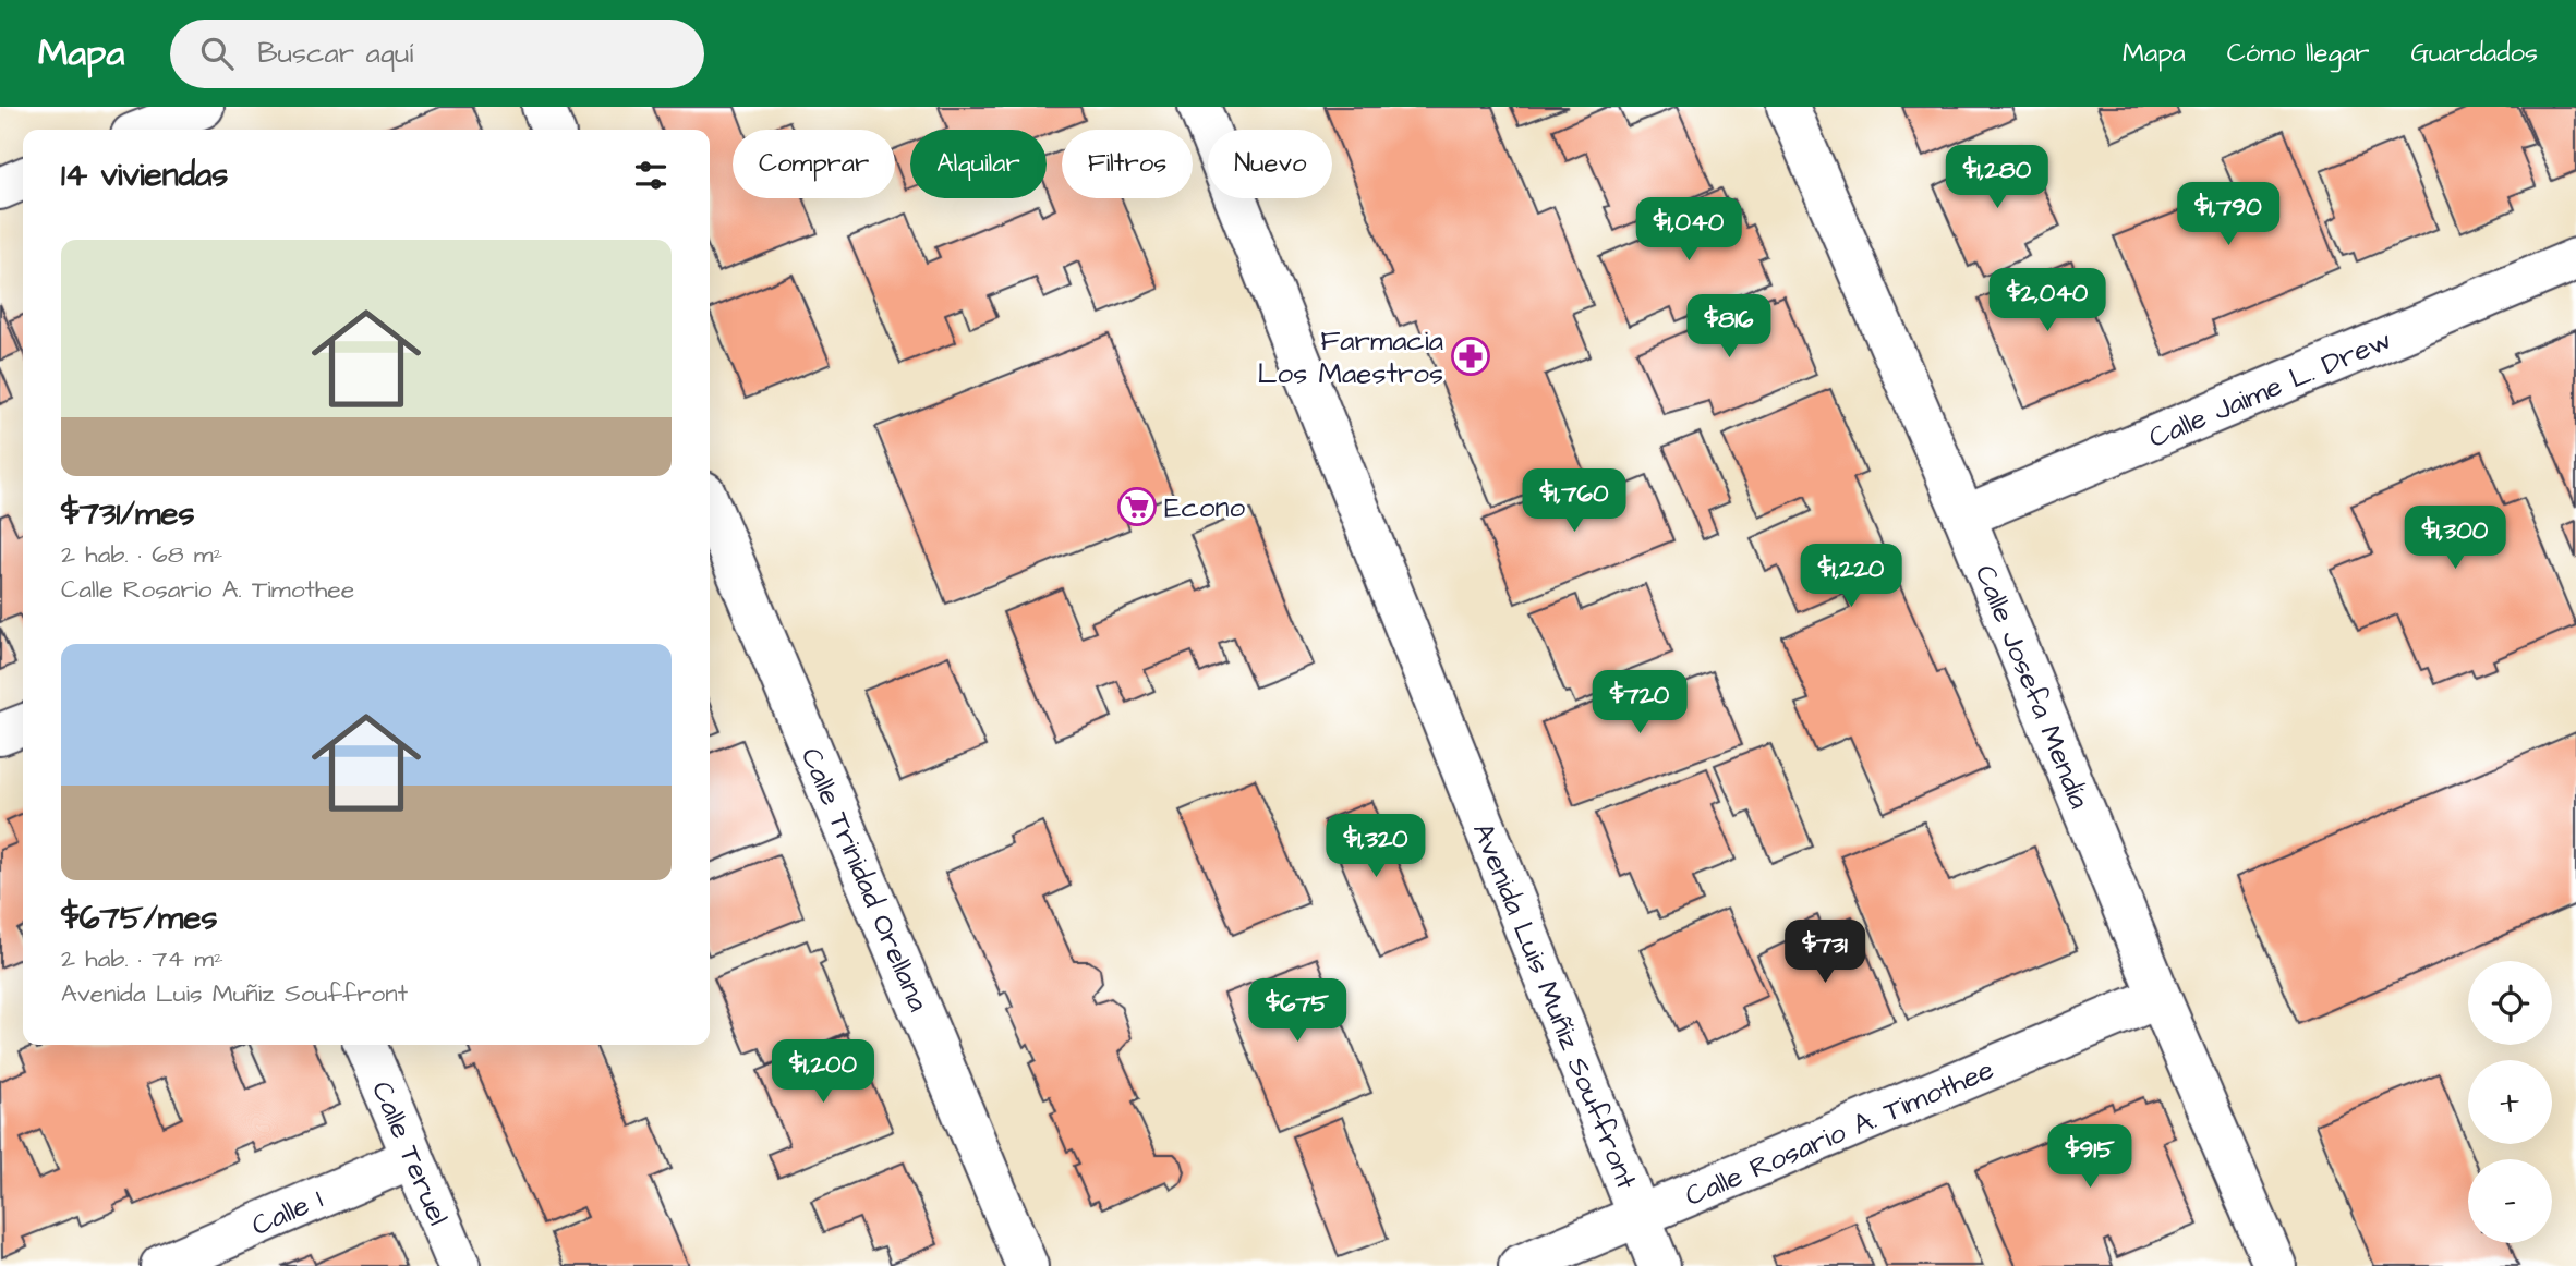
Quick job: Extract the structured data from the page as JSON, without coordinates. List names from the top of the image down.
{
  "streets": {
    "street": [
      "Calle Jaime L. Drew",
      "Calle Josefa Mendía",
      "Calle Trinidad Orellana",
      "Avenida Luis Muñiz Souffront",
      "Calle Rosario A. Timothee",
      "Calle Teruel",
      "Calle 1"
    ]
  },
  "crossings": [
    ["Calle Jaime L. Drew", "Calle Josefa Mendía"],
    ["Calle Josefa Mendía", "Calle Rosario A. Timothee"],
    ["Avenida Luis Muñiz Souffront", "Calle Rosario A. Timothee"],
    ["Calle Teruel", "Calle 1"]
  ],
  "places": {
    "pharmacy": ["Farmacia Los Maestros"],
    "supermarket": ["Econo"]
  },
  "page": {
    "header": "Mapa",
    "search": "Buscar aquí",
    "nav": ["Mapa", "Cómo llegar", "Guardados"],
    "chip": [
      "Comprar",
      "Alquilar",
      "Filtros",
      "Nuevo"
    ],
    "heading": "14 viviendas",
    "price": [
      "$1,280",
      "$1,790",
      "$1,040",
      "$2,040",
      "$816",
      "$1,760",
      "$1,300",
      "$1,220",
      "$720",
      "$1,320",
      "$731",
      "$675",
      "$1,200",
      "$915"
    ],
    "list": [
      {
        "name": "$731/mes",
        "note": "2 hab. · 68 m² · Calle Rosario A. Timothee"
      },
      {
        "name": "$675/mes",
        "note": "2 hab. · 74 m² · Avenida Luis Muñiz Souffront"
      }
    ],
    "map_buttons": ["+", "−"]
  }
}
